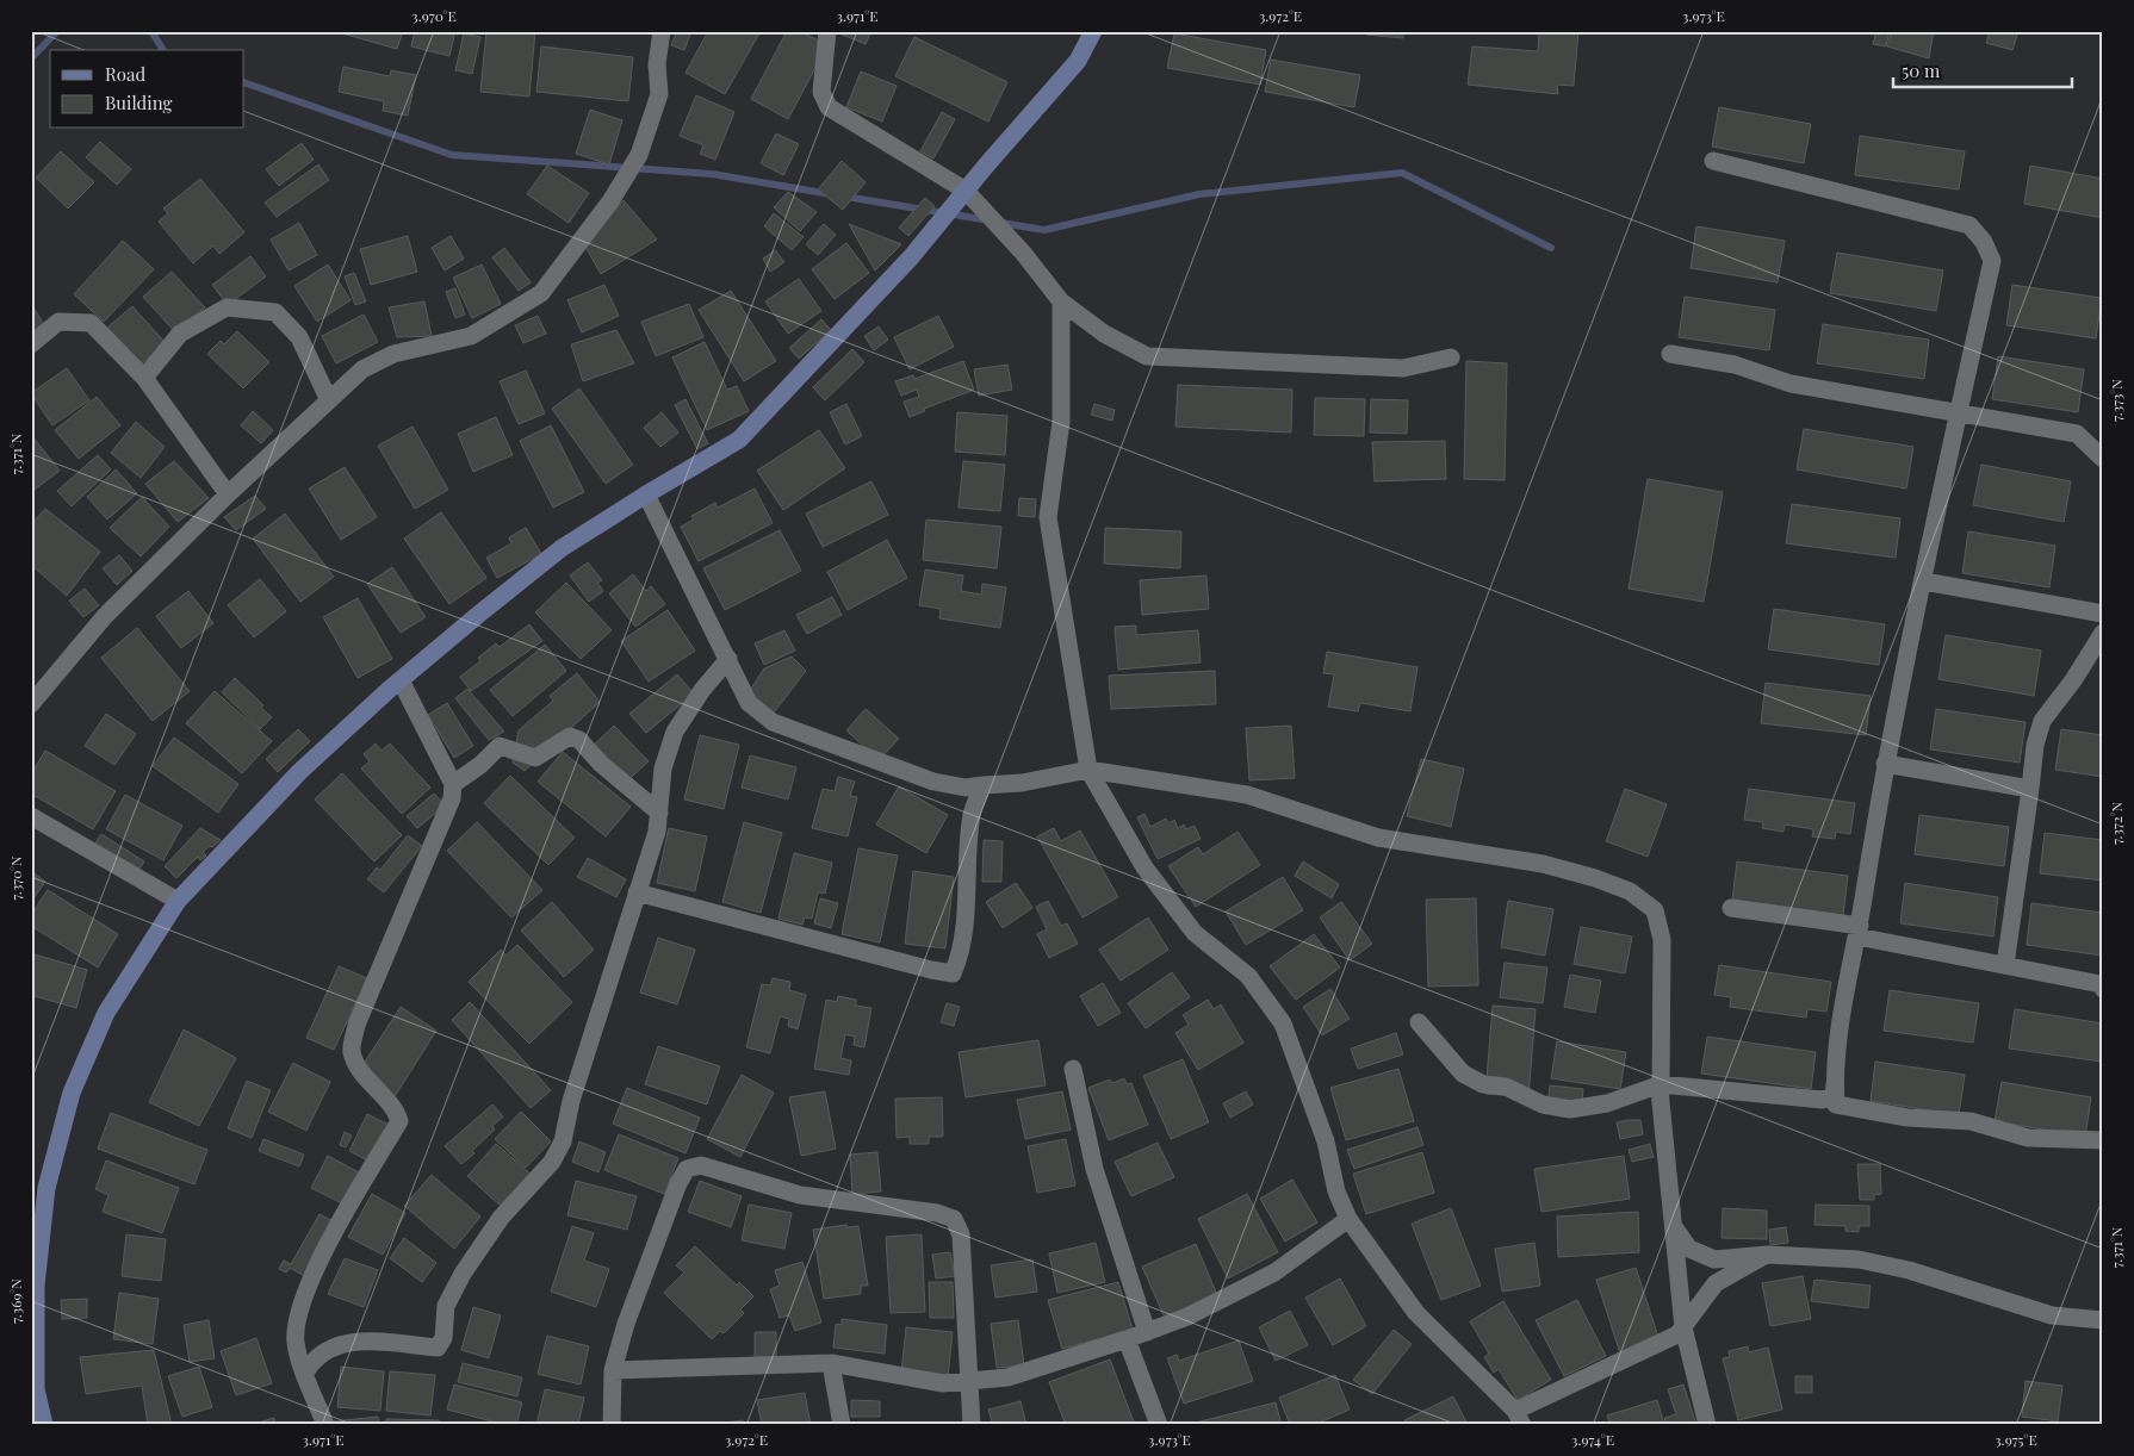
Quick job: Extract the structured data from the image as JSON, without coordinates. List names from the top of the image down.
{
  "legend": ["Road", "Building"],
  "scale_bar": "50 m",
  "coordinates": [
    "3.970°E",
    "3.971°E",
    "3.972°E",
    "3.973°E",
    "7.373°N",
    "7.371°N",
    "7.372°N",
    "7.370°N",
    "7.369°N",
    "3.974°E",
    "3.975°E"
  ]
}
